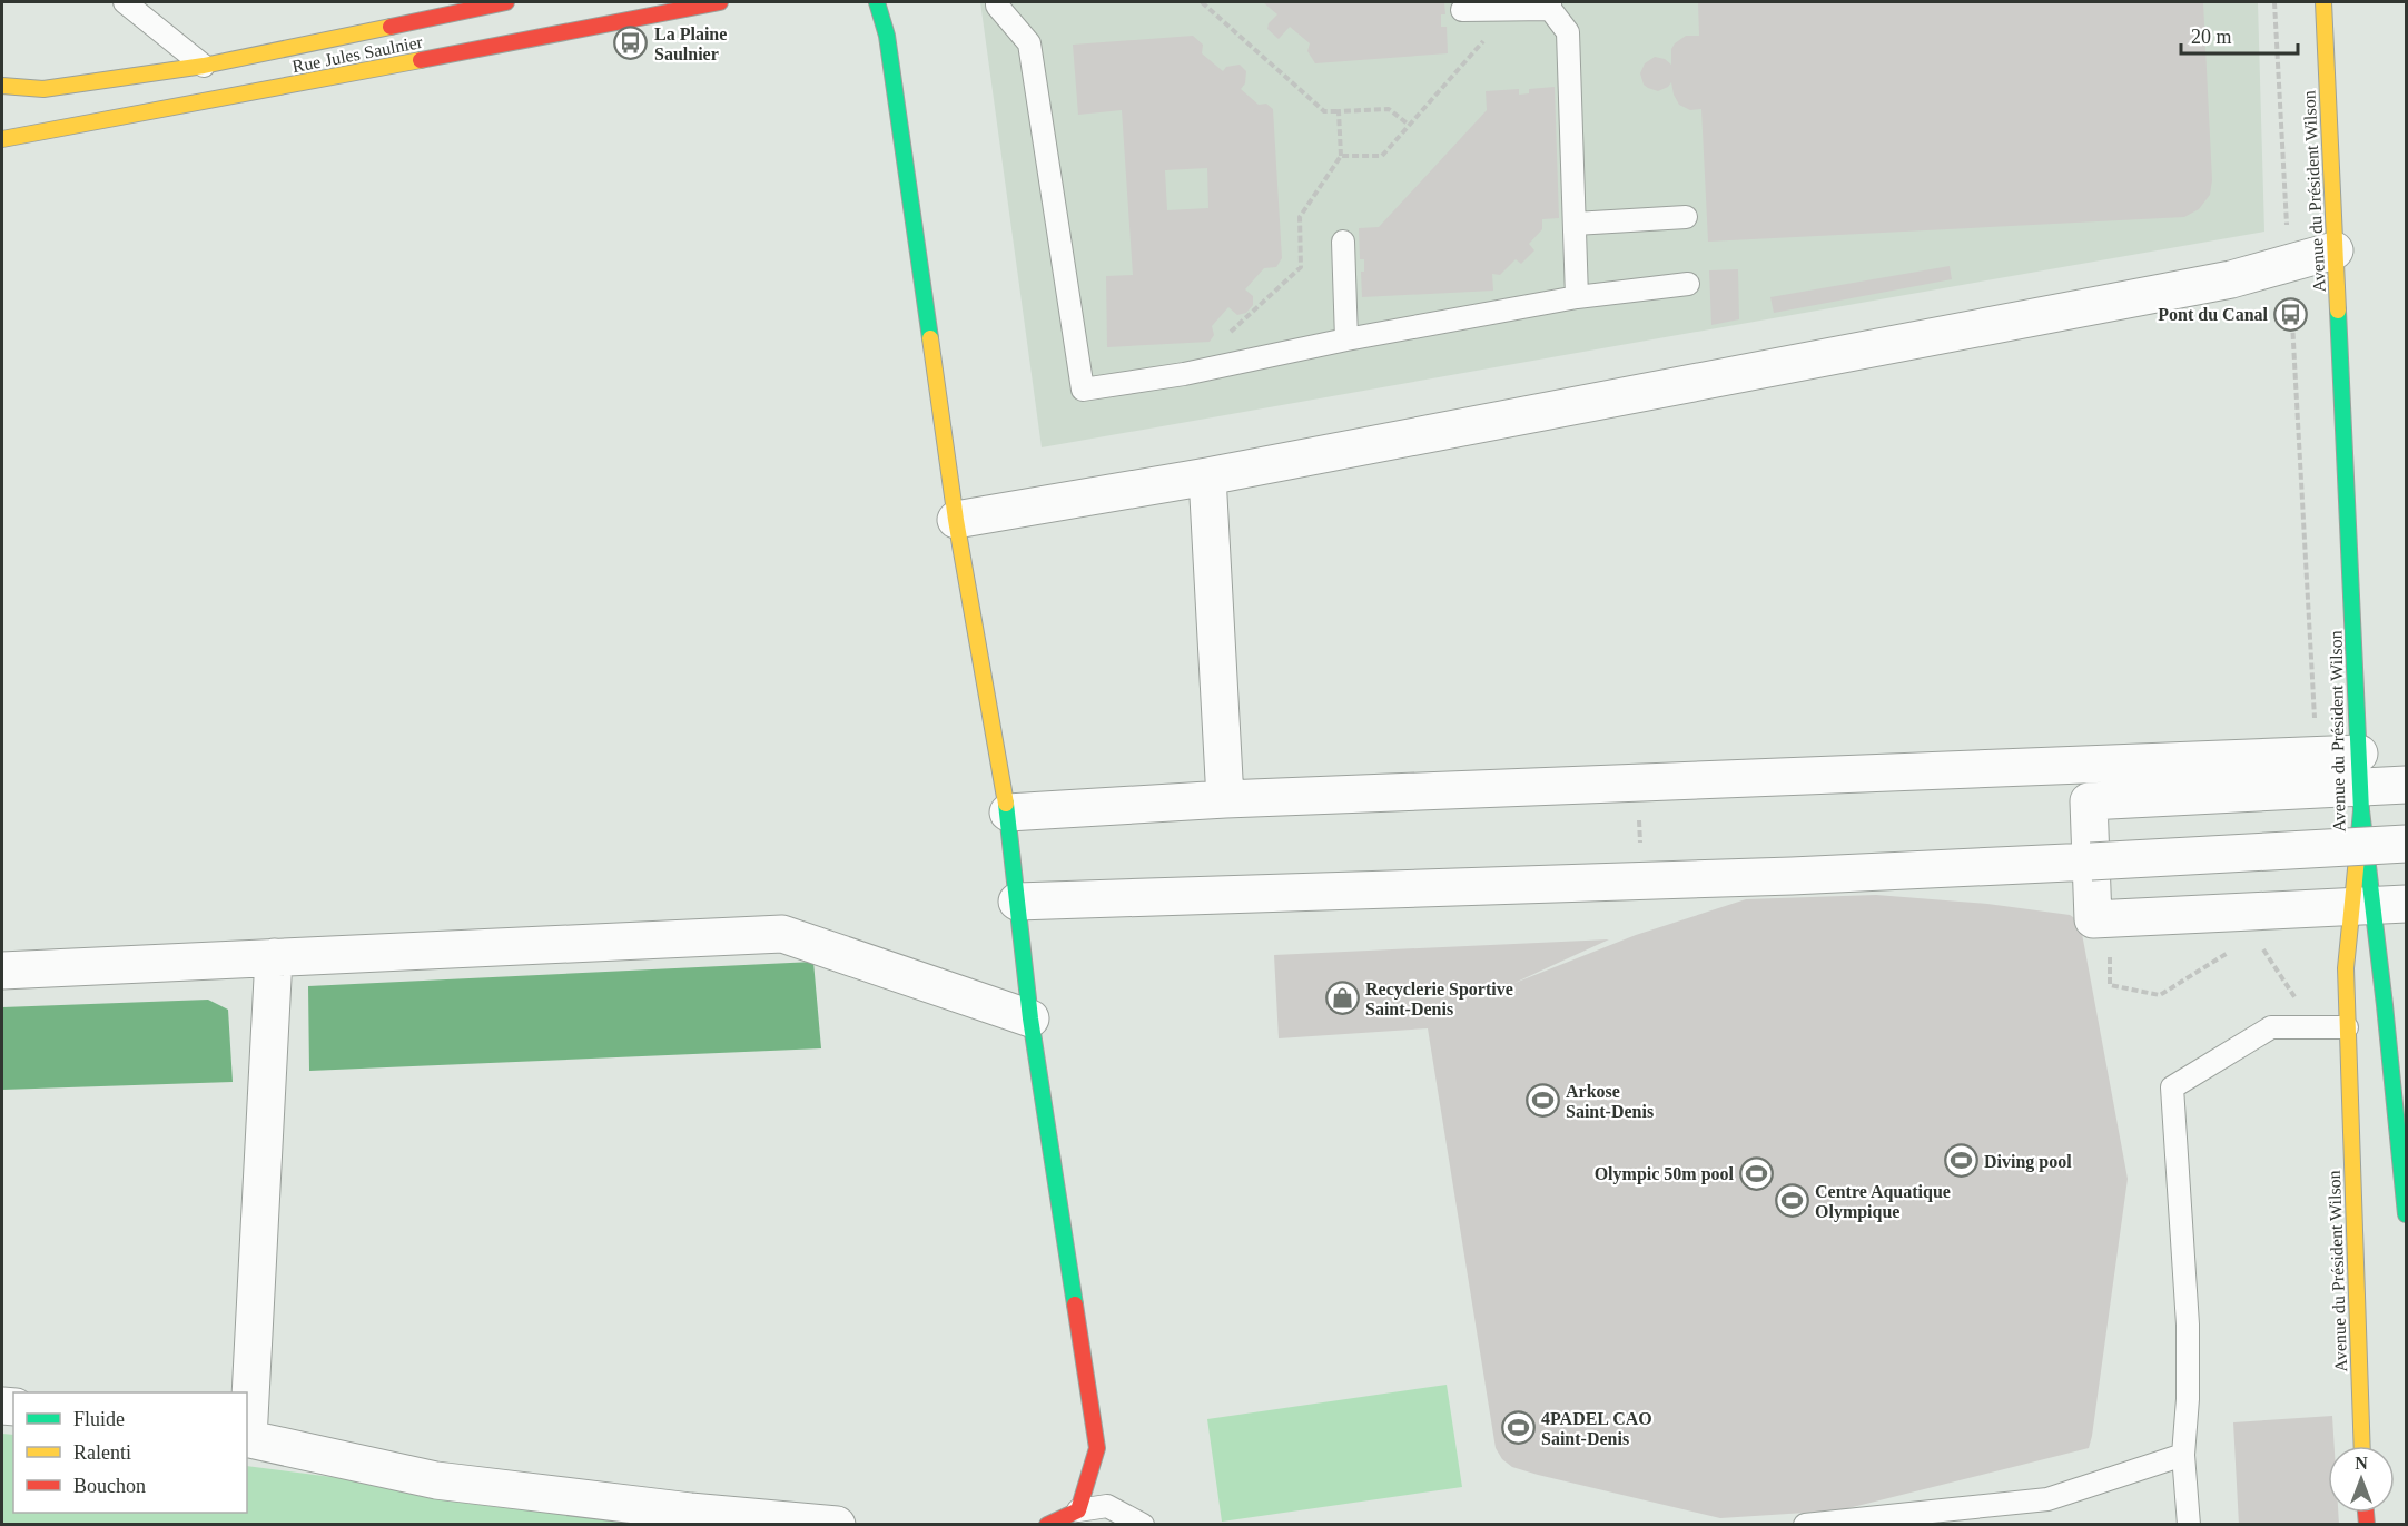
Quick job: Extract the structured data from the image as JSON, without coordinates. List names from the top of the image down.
{
  "streets": {
    "main road": ["Rue Jules Saulnier", "Avenue du Président Wilson"]
  },
  "places": {
    "bus stop": ["La Plaine Saulnier", "Pont du Canal"],
    "shop": ["Recyclerie Sportive Saint-Denis"],
    "sports": [
      "Arkose Saint-Denis",
      "Diving pool",
      "Olympic 50m pool",
      "Centre Aquatique Olympique",
      "4PADEL CAO Saint-Denis"
    ]
  },
  "legend": ["Fluide", "Ralenti", "Bouchon"],
  "scale_bar": "20 m",
  "north": "top"
}
